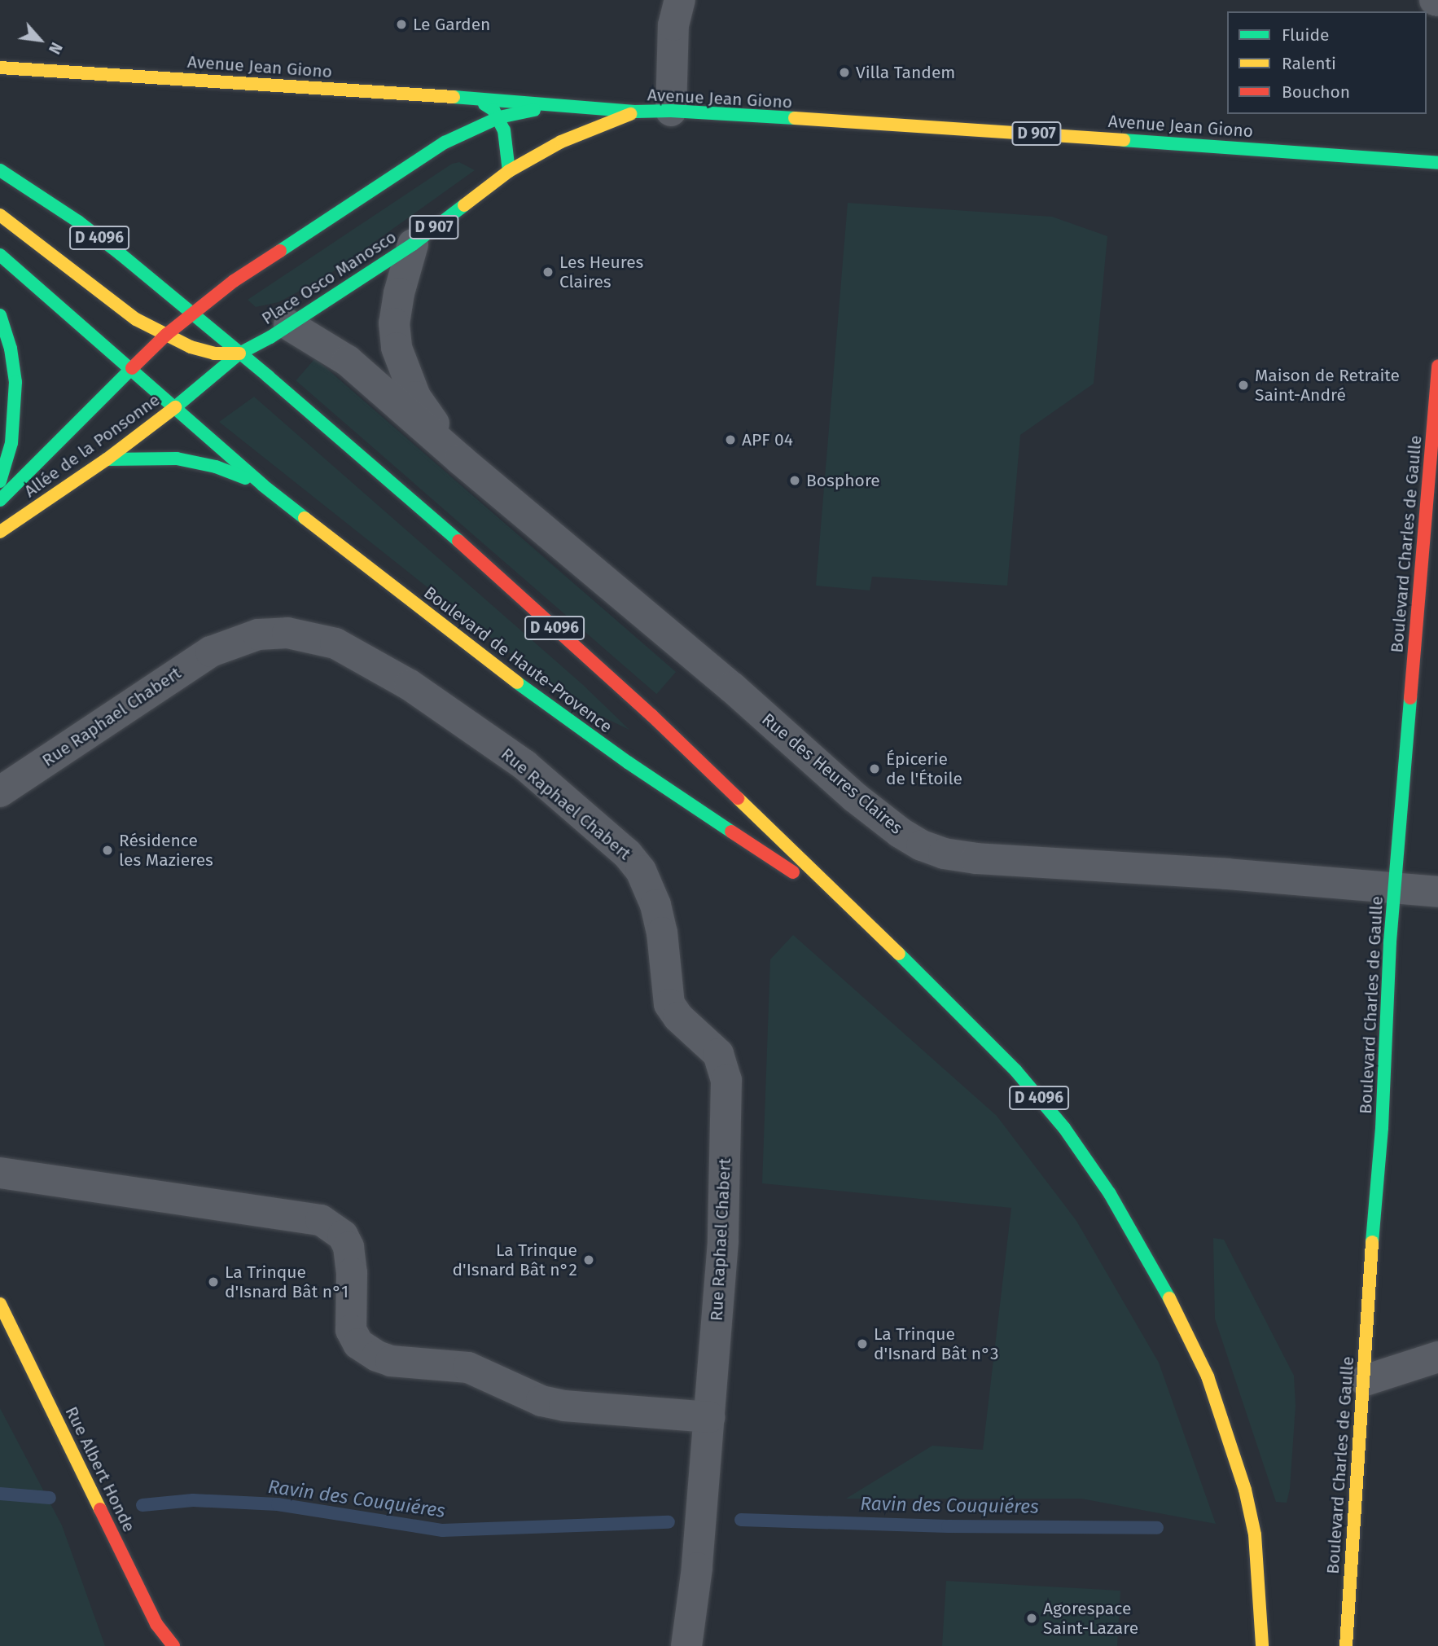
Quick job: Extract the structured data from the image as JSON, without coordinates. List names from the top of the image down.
{
  "streets": {
    "main road": [
      "Avenue Jean Giono",
      "D 907",
      "D 4096",
      "Place Osco Manosco",
      "Allée de la Ponsonne",
      "Boulevard Charles de Gaulle",
      "Boulevard de Haute-Provence",
      "Rue Albert Honde"
    ],
    "street": ["Rue Raphael Chabert", "Rue des Heures Claires"]
  },
  "crossings": [
    ["Avenue Jean Giono", "D 907"],
    ["Avenue Jean Giono", "Place Osco Manosco"],
    ["D 907", "D 4096"],
    ["D 907", "Allée de la Ponsonne"],
    ["D 4096", "Place Osco Manosco"],
    ["D 4096", "Allée de la Ponsonne"],
    ["D 4096", "Boulevard de Haute-Provence"],
    ["Place Osco Manosco", "Allée de la Ponsonne"],
    ["Place Osco Manosco", "Boulevard de Haute-Provence"],
    ["Place Osco Manosco", "Rue des Heures Claires"],
    ["Allée de la Ponsonne", "Boulevard de Haute-Provence"],
    ["Boulevard Charles de Gaulle", "Rue des Heures Claires"]
  ],
  "water": ["Ravin des Couquiéres"],
  "places": [
    "Le Garden",
    "Villa Tandem",
    "Les Heures Claires",
    "Maison de Retraite Saint-André",
    "APF 04",
    "Bosphore",
    "Épicerie de l'Étoile",
    "Résidence les Mazieres",
    "La Trinque d'Isnard Bât n°2",
    "La Trinque d'Isnard Bât n°1",
    "La Trinque d'Isnard Bât n°3",
    "Agorespace Saint-Lazare"
  ],
  "legend": ["Fluide", "Ralenti", "Bouchon"],
  "north": "bottom right"
}
